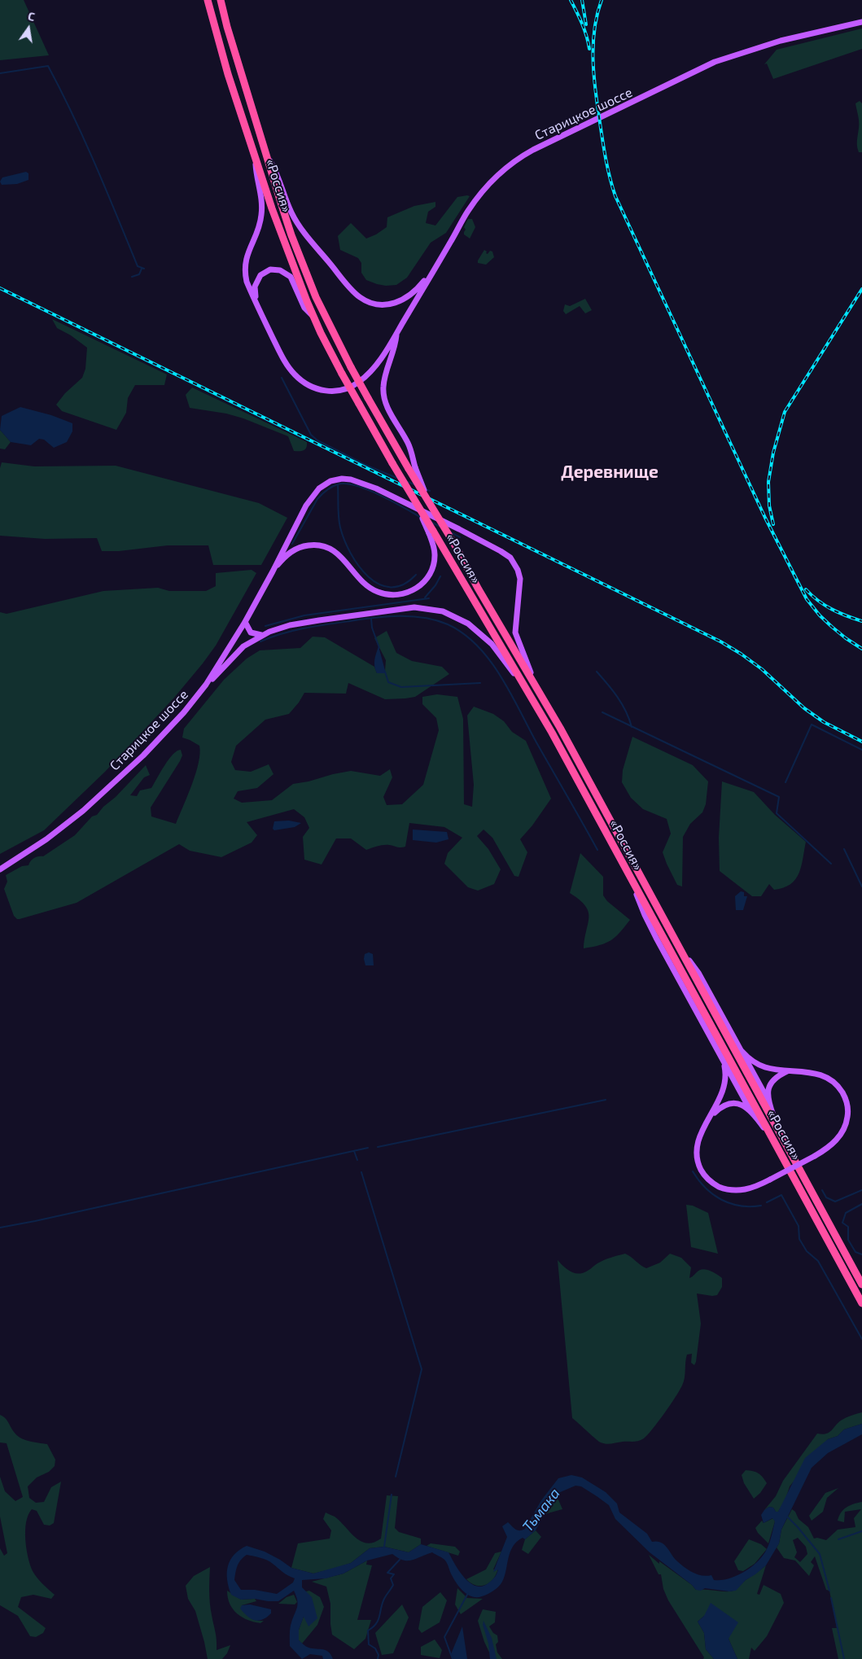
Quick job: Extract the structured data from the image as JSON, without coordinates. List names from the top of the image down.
{
  "streets": {
    "highway": ["«Россия»"],
    "main road": ["Старицкое шоссе"]
  },
  "crossings": [
    ["Старицкое шоссе", "«Россия»"]
  ],
  "districts": ["Деревнище"],
  "water": ["Тьмака"],
  "north": "top"
}
